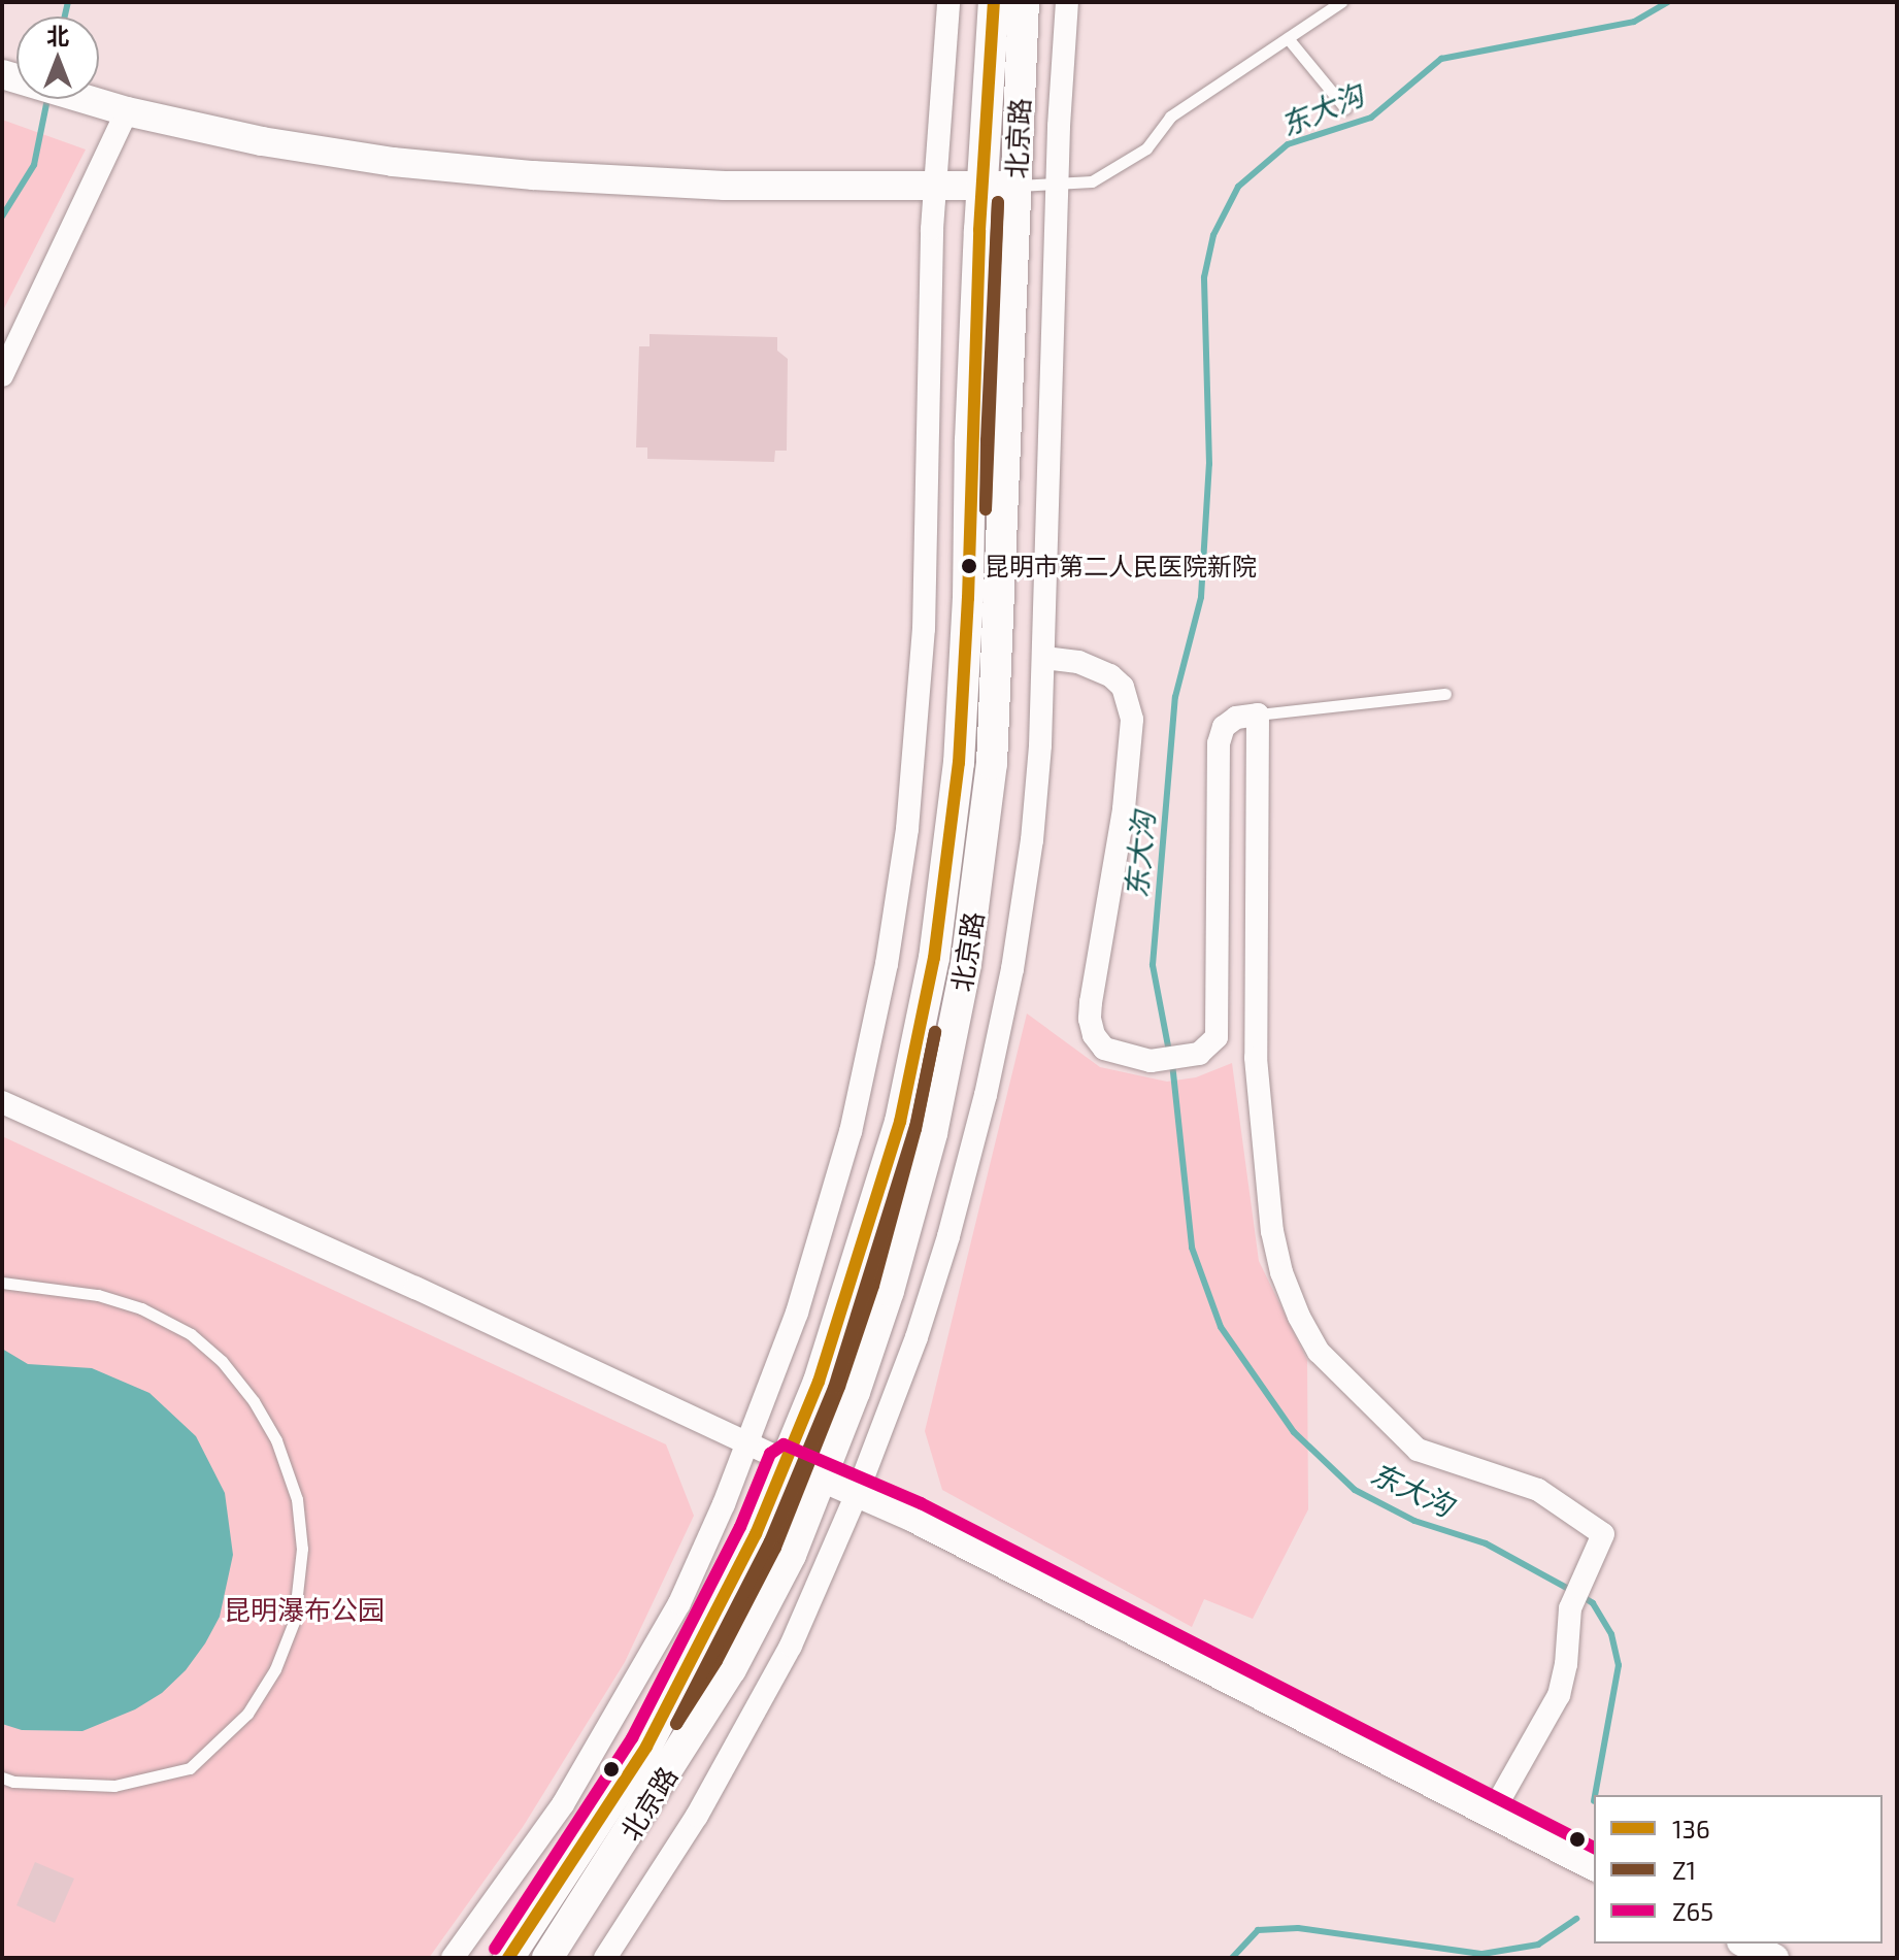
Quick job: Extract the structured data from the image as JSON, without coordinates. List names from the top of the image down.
{
  "streets": {
    "main road": ["北京路"]
  },
  "water": ["东大沟"],
  "parks": ["昆明瀑布公园"],
  "places": ["昆明市第二人民医院新院"],
  "lines": ["transit line 136", "transit line Z1", "transit line Z65"],
  "legend": ["136", "Z1", "Z65"],
  "north": "top"
}
